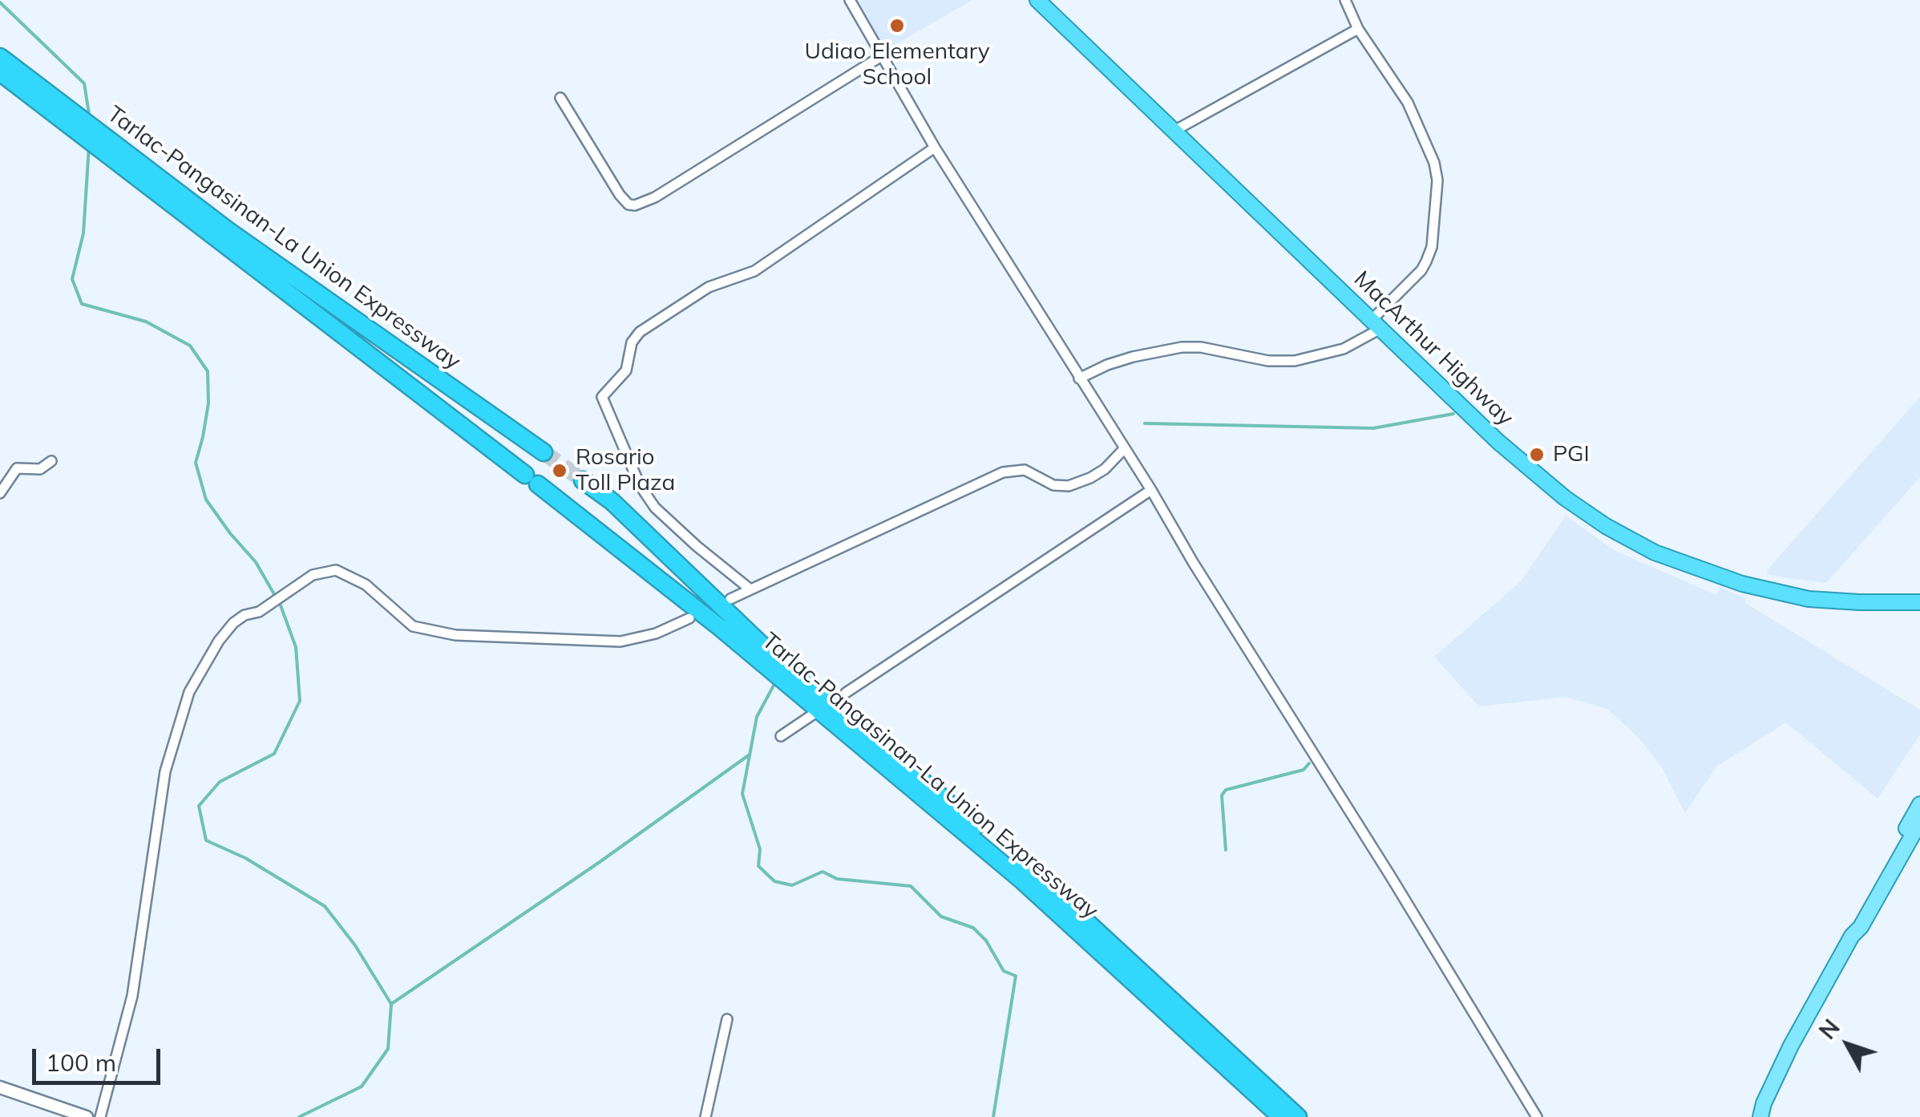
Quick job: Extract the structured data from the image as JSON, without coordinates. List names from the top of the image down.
{
  "streets": {
    "highway": ["Tarlac-Pangasinan-La Union Expressway", "MacArthur Highway"]
  },
  "places": ["Udiao Elementary School", "PGI", "Rosario Toll Plaza"],
  "scale_bar": "100 m",
  "north": "top left"
}
